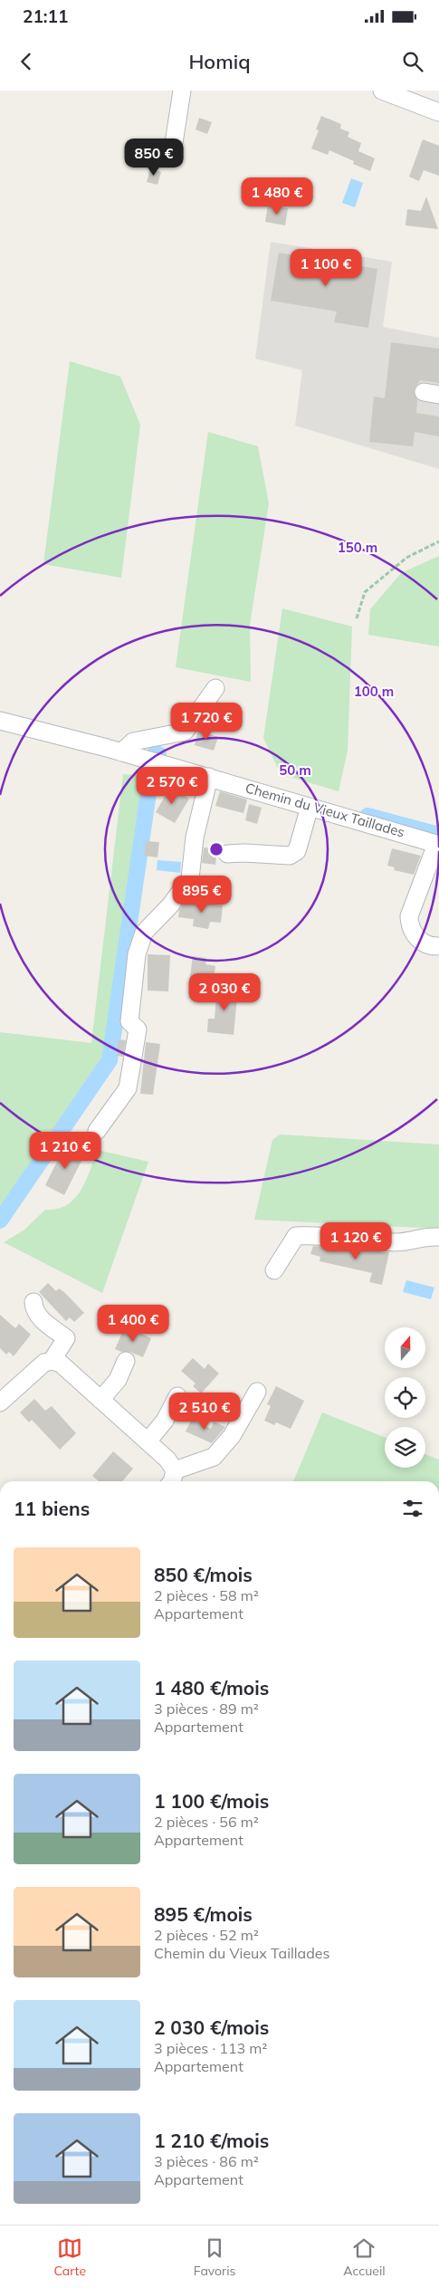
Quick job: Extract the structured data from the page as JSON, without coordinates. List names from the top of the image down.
{
  "streets": {
    "street": ["Chemin du Vieux Taillades"]
  },
  "north": "top",
  "page": {
    "status": "21:11",
    "header": "Homiq",
    "price": [
      "850 €",
      "1 480 €",
      "1 100 €",
      "1 720 €",
      "2 570 €",
      "895 €",
      "2 030 €",
      "1 210 €",
      "1 120 €",
      "1 400 €",
      "2 510 €"
    ],
    "heading": "11 biens",
    "list": [
      {
        "name": "850 €/mois",
        "note": "2 pièces · 58 m² · Appartement"
      },
      {
        "name": "1 480 €/mois",
        "note": "3 pièces · 89 m² · Appartement"
      },
      {
        "name": "1 100 €/mois",
        "note": "2 pièces · 56 m² · Appartement"
      },
      {
        "name": "895 €/mois",
        "note": "2 pièces · 52 m² · Chemin du Vieux Taillades"
      },
      {
        "name": "2 030 €/mois",
        "note": "3 pièces · 113 m² · Appartement"
      },
      {
        "name": "1 210 €/mois",
        "note": "3 pièces · 86 m² · Appartement"
      }
    ],
    "tabs": ["Carte", "Favoris", "Accueil"]
  },
  "rings": ["150 m", "100 m", "50 m"]
}
